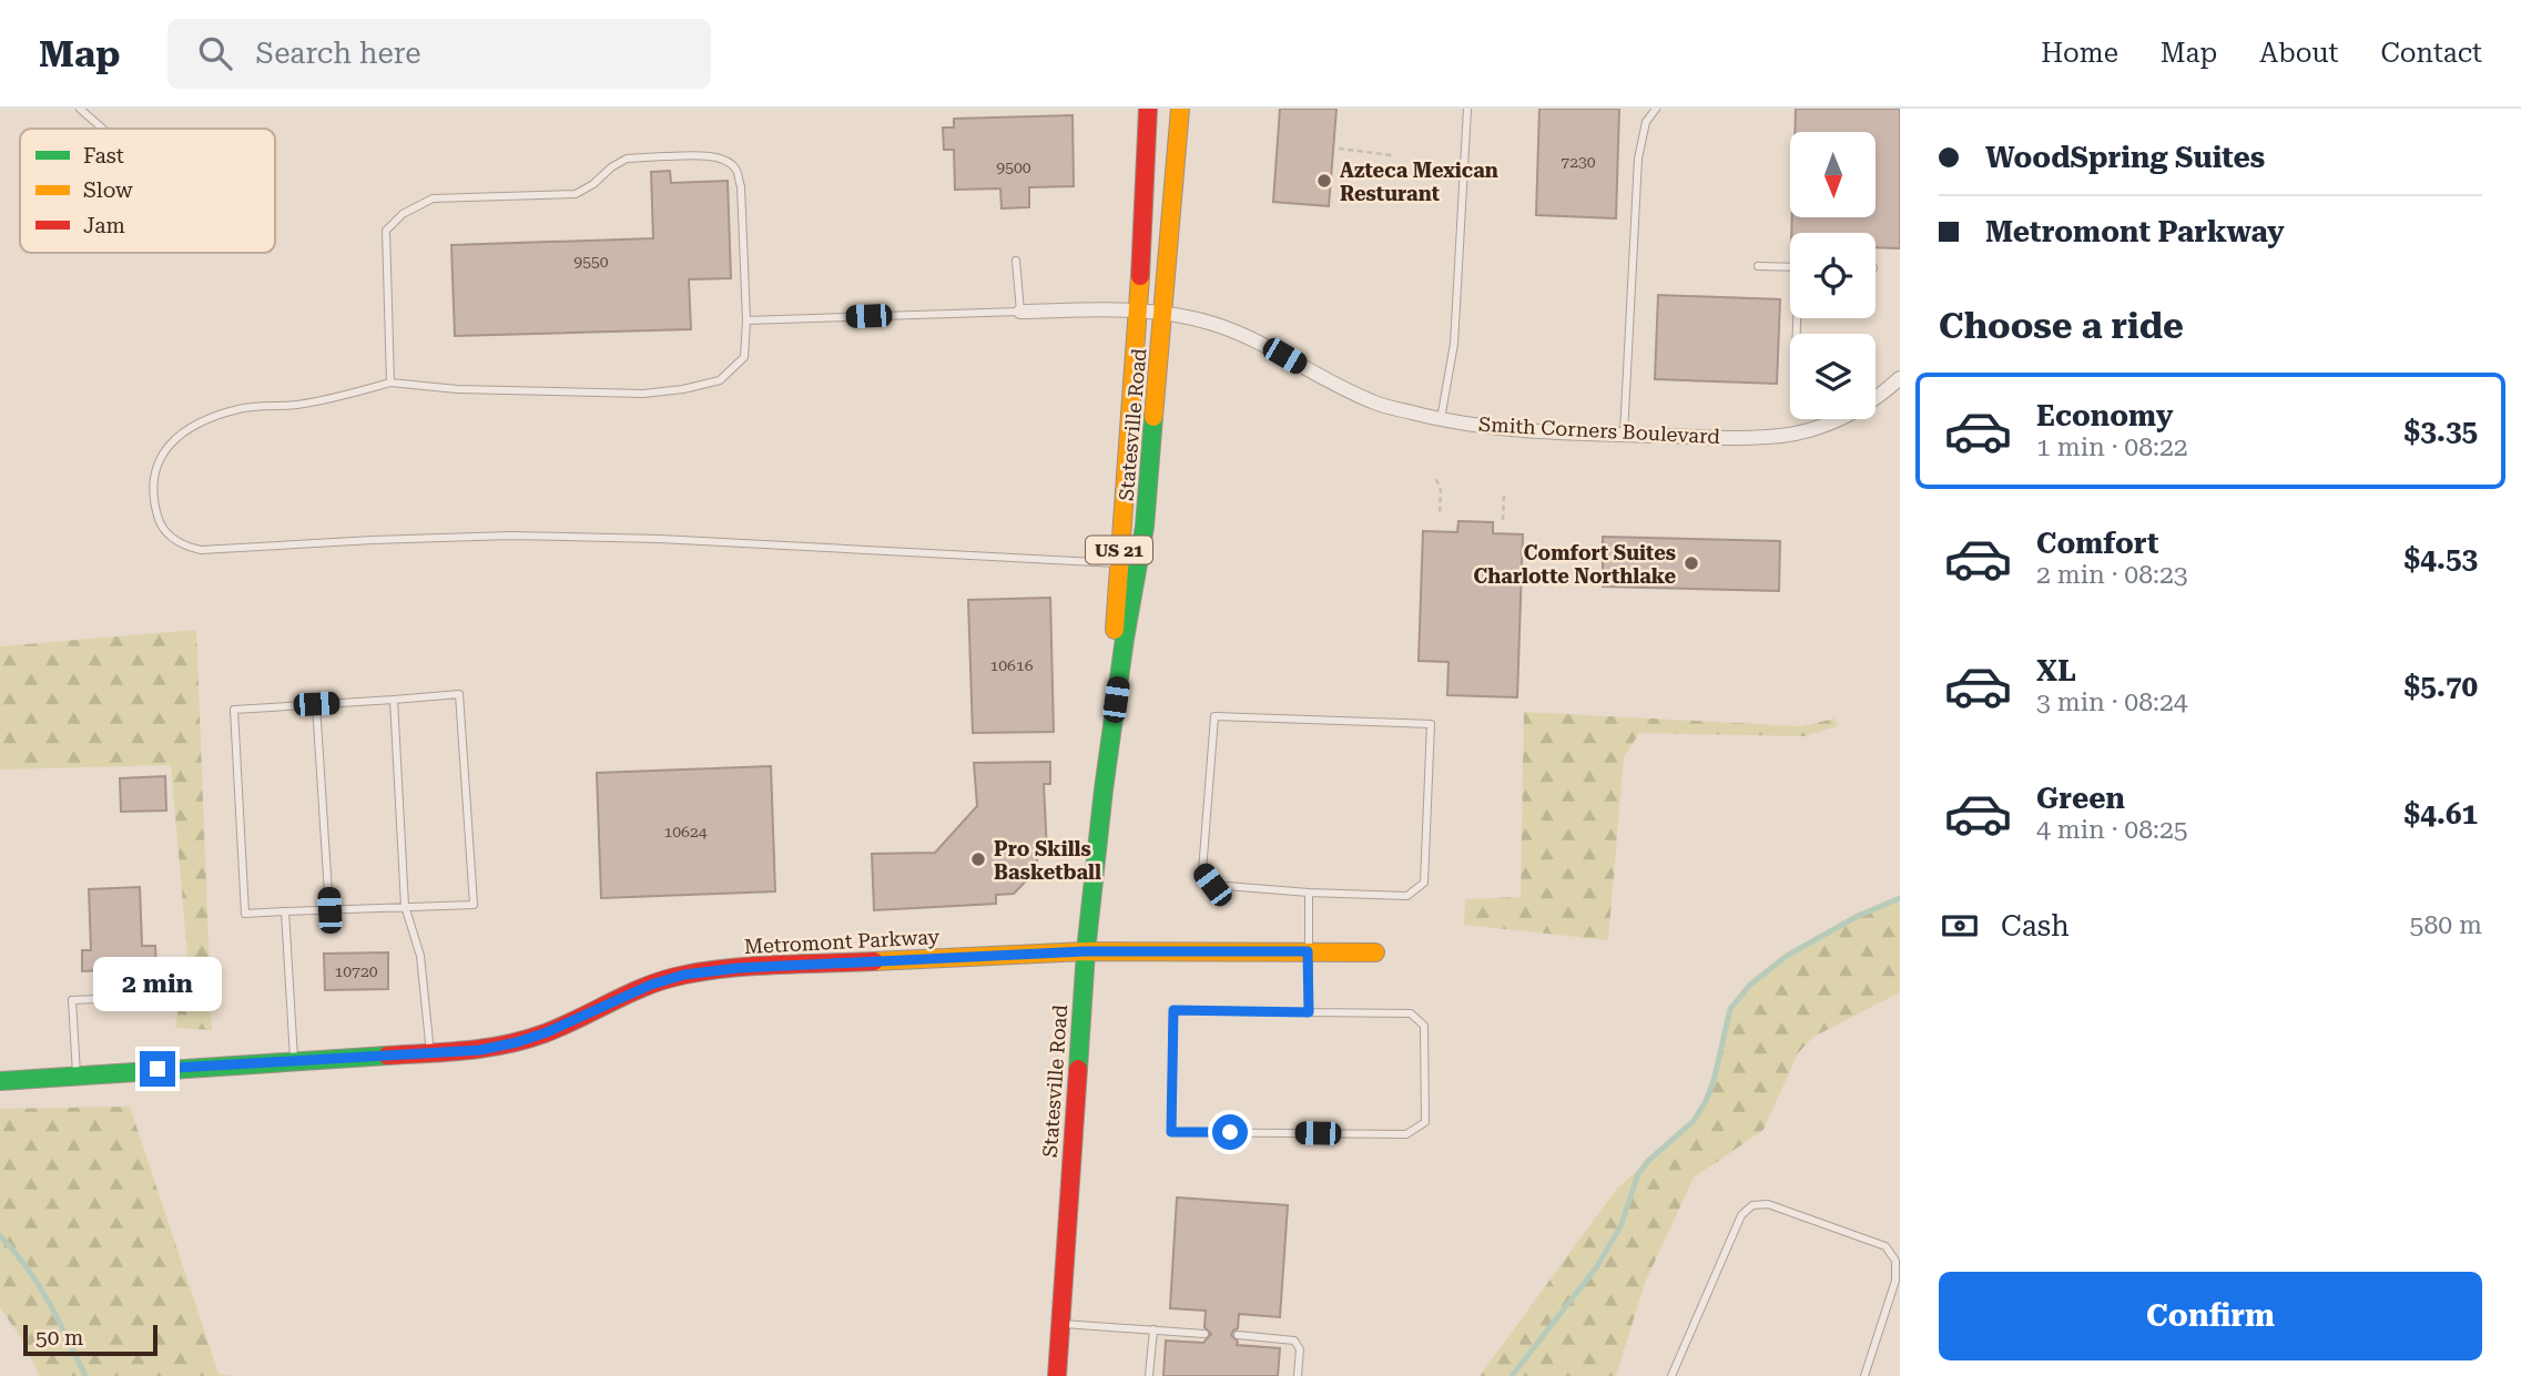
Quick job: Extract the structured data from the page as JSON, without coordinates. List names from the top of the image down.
{
  "streets": {
    "main road": ["Statesville Road", "US 21", "Metromont Parkway"],
    "street": ["Smith Corners Boulevard"]
  },
  "crossings": [
    ["Statesville Road", "Smith Corners Boulevard"],
    ["Statesville Road", "Metromont Parkway"]
  ],
  "places": ["Azteca Mexican Resturant", "Comfort Suites Charlotte Northlake", "Pro Skills Basketball"],
  "house_numbers": [
    "7230",
    "9500",
    "9550",
    "10616",
    "10624",
    "10720"
  ],
  "legend": ["Fast", "Slow", "Jam"],
  "scale_bar": "50 m",
  "north": "bottom",
  "page": {
    "header": "Map",
    "search": "Search here",
    "nav": [
      "Home",
      "Map",
      "About",
      "Contact"
    ],
    "banner": ["WoodSpring Suites", "Metromont Parkway"],
    "heading": "Choose a ride",
    "list": [
      {
        "name": "Economy",
        "note": "1 min · 08:22",
        "value": "$3.35"
      },
      {
        "name": "Comfort",
        "note": "2 min · 08:23",
        "value": "$4.53"
      },
      {
        "name": "XL",
        "note": "3 min · 08:24",
        "value": "$5.70"
      },
      {
        "name": "Green",
        "note": "4 min · 08:25",
        "value": "$4.61"
      }
    ],
    "pay": ["Cash", "580 m"],
    "bubble": "2 min",
    "buttons": "Confirm",
    "scale": "50 m"
  }
}
